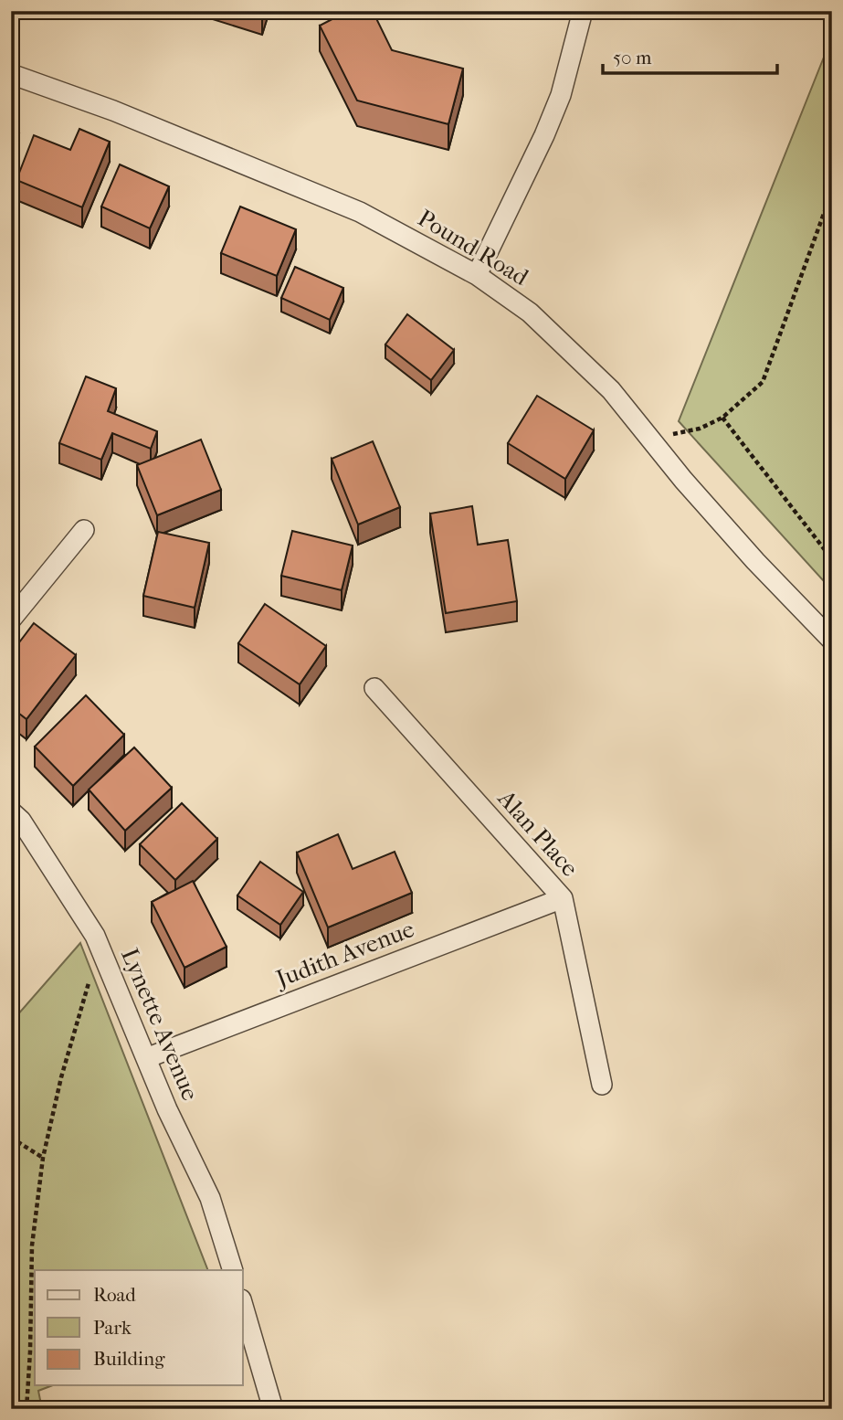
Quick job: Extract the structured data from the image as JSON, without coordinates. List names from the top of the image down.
{
  "streets": {
    "street": [
      "Pound Road",
      "Alan Place",
      "Judith Avenue",
      "Lynette Avenue"
    ]
  },
  "crossings": [
    ["Alan Place", "Judith Avenue"],
    ["Judith Avenue", "Lynette Avenue"]
  ],
  "legend": ["Road", "Park", "Building"],
  "scale_bar": "50 m"
}
